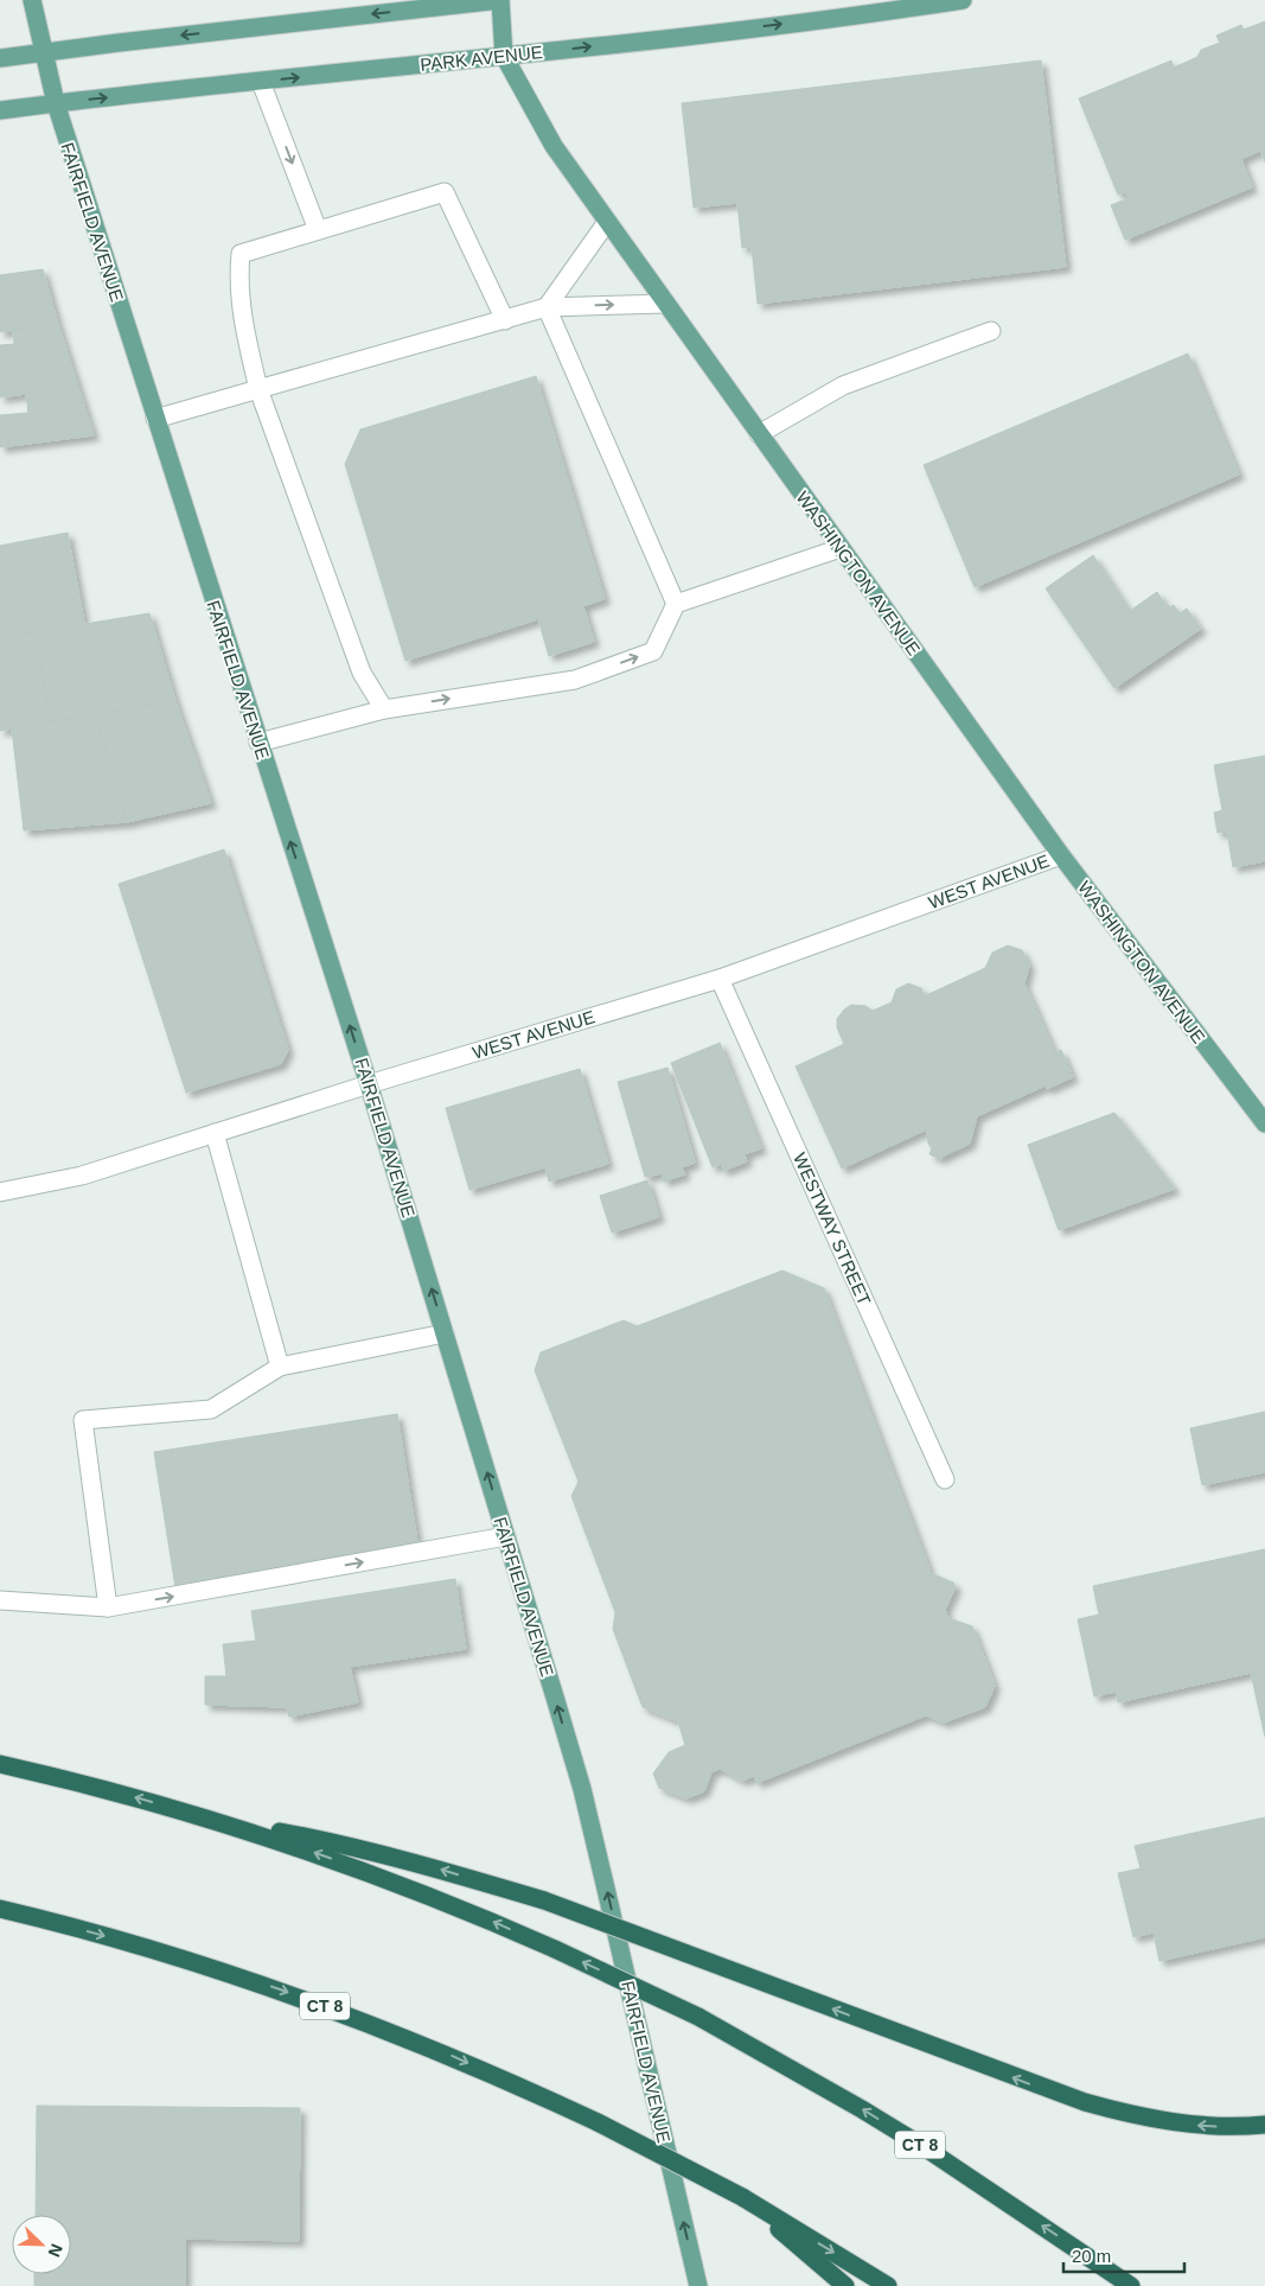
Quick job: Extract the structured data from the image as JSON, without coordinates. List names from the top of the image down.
{
  "streets": {
    "highway": ["CT 8"],
    "main road": ["PARK AVENUE", "FAIRFIELD AVENUE", "WASHINGTON AVENUE"],
    "street": ["WEST AVENUE", "WESTWAY STREET"]
  },
  "crossings": [
    ["PARK AVENUE", "FAIRFIELD AVENUE"],
    ["PARK AVENUE", "WASHINGTON AVENUE"],
    ["FAIRFIELD AVENUE", "WEST AVENUE"],
    ["WASHINGTON AVENUE", "WEST AVENUE"],
    ["WEST AVENUE", "WESTWAY STREET"]
  ],
  "one_way": ["FAIRFIELD AVENUE"],
  "scale_bar": "20 m",
  "north": "bottom right"
}
